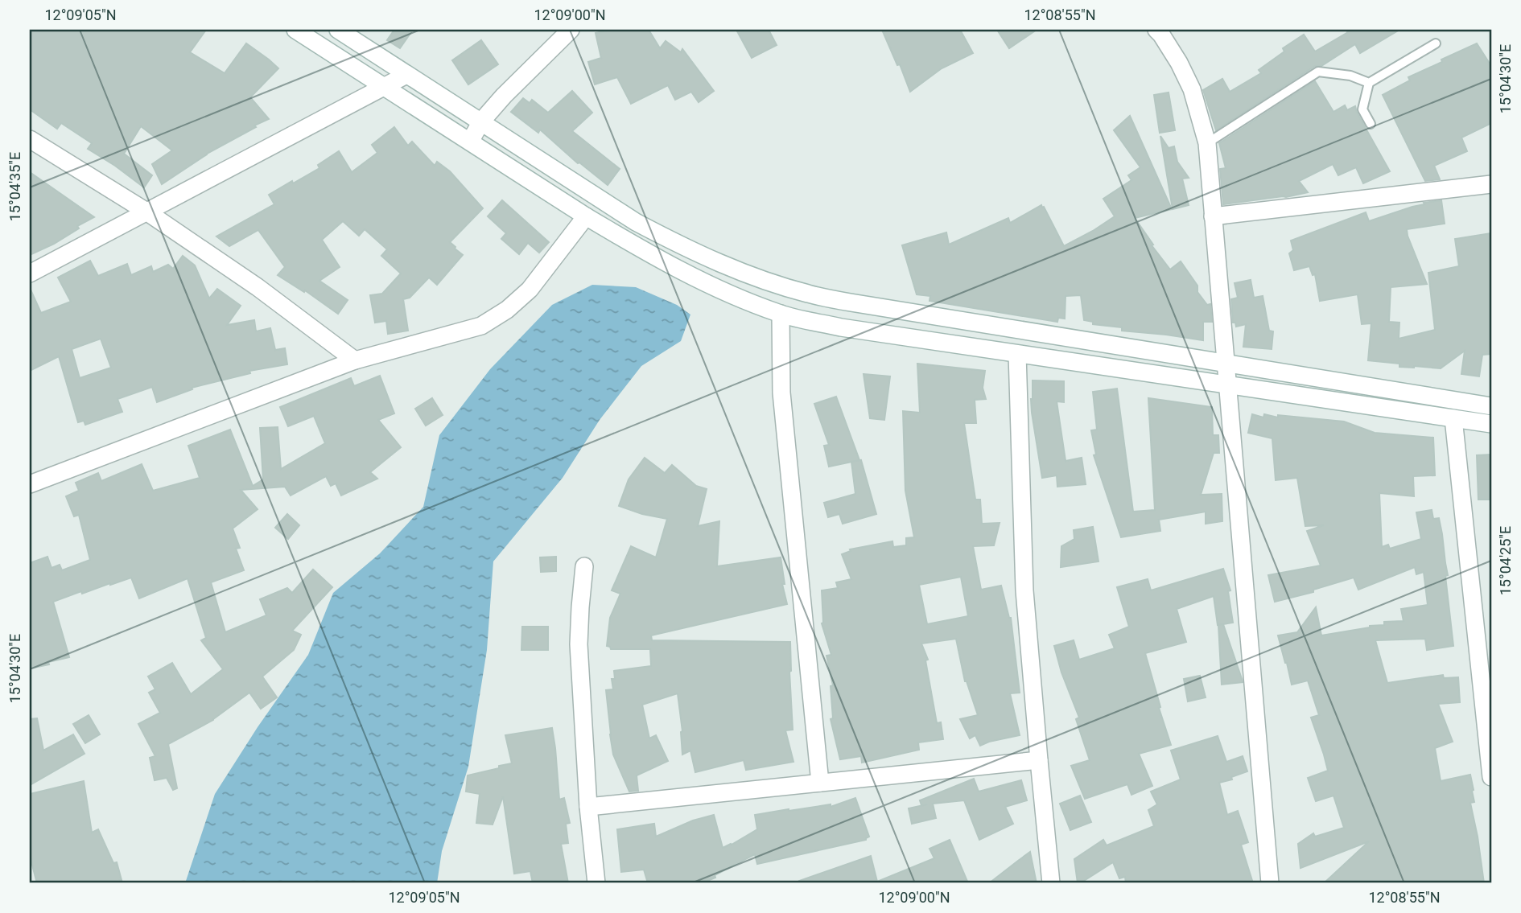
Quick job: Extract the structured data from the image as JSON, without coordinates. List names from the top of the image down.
{
  "coordinates": [
    "12°09'05\"N",
    "12°09'00\"N",
    "12°08'55\"N",
    "15°04'30\"E",
    "15°04'35\"E",
    "15°04'25\"E"
  ]
}
